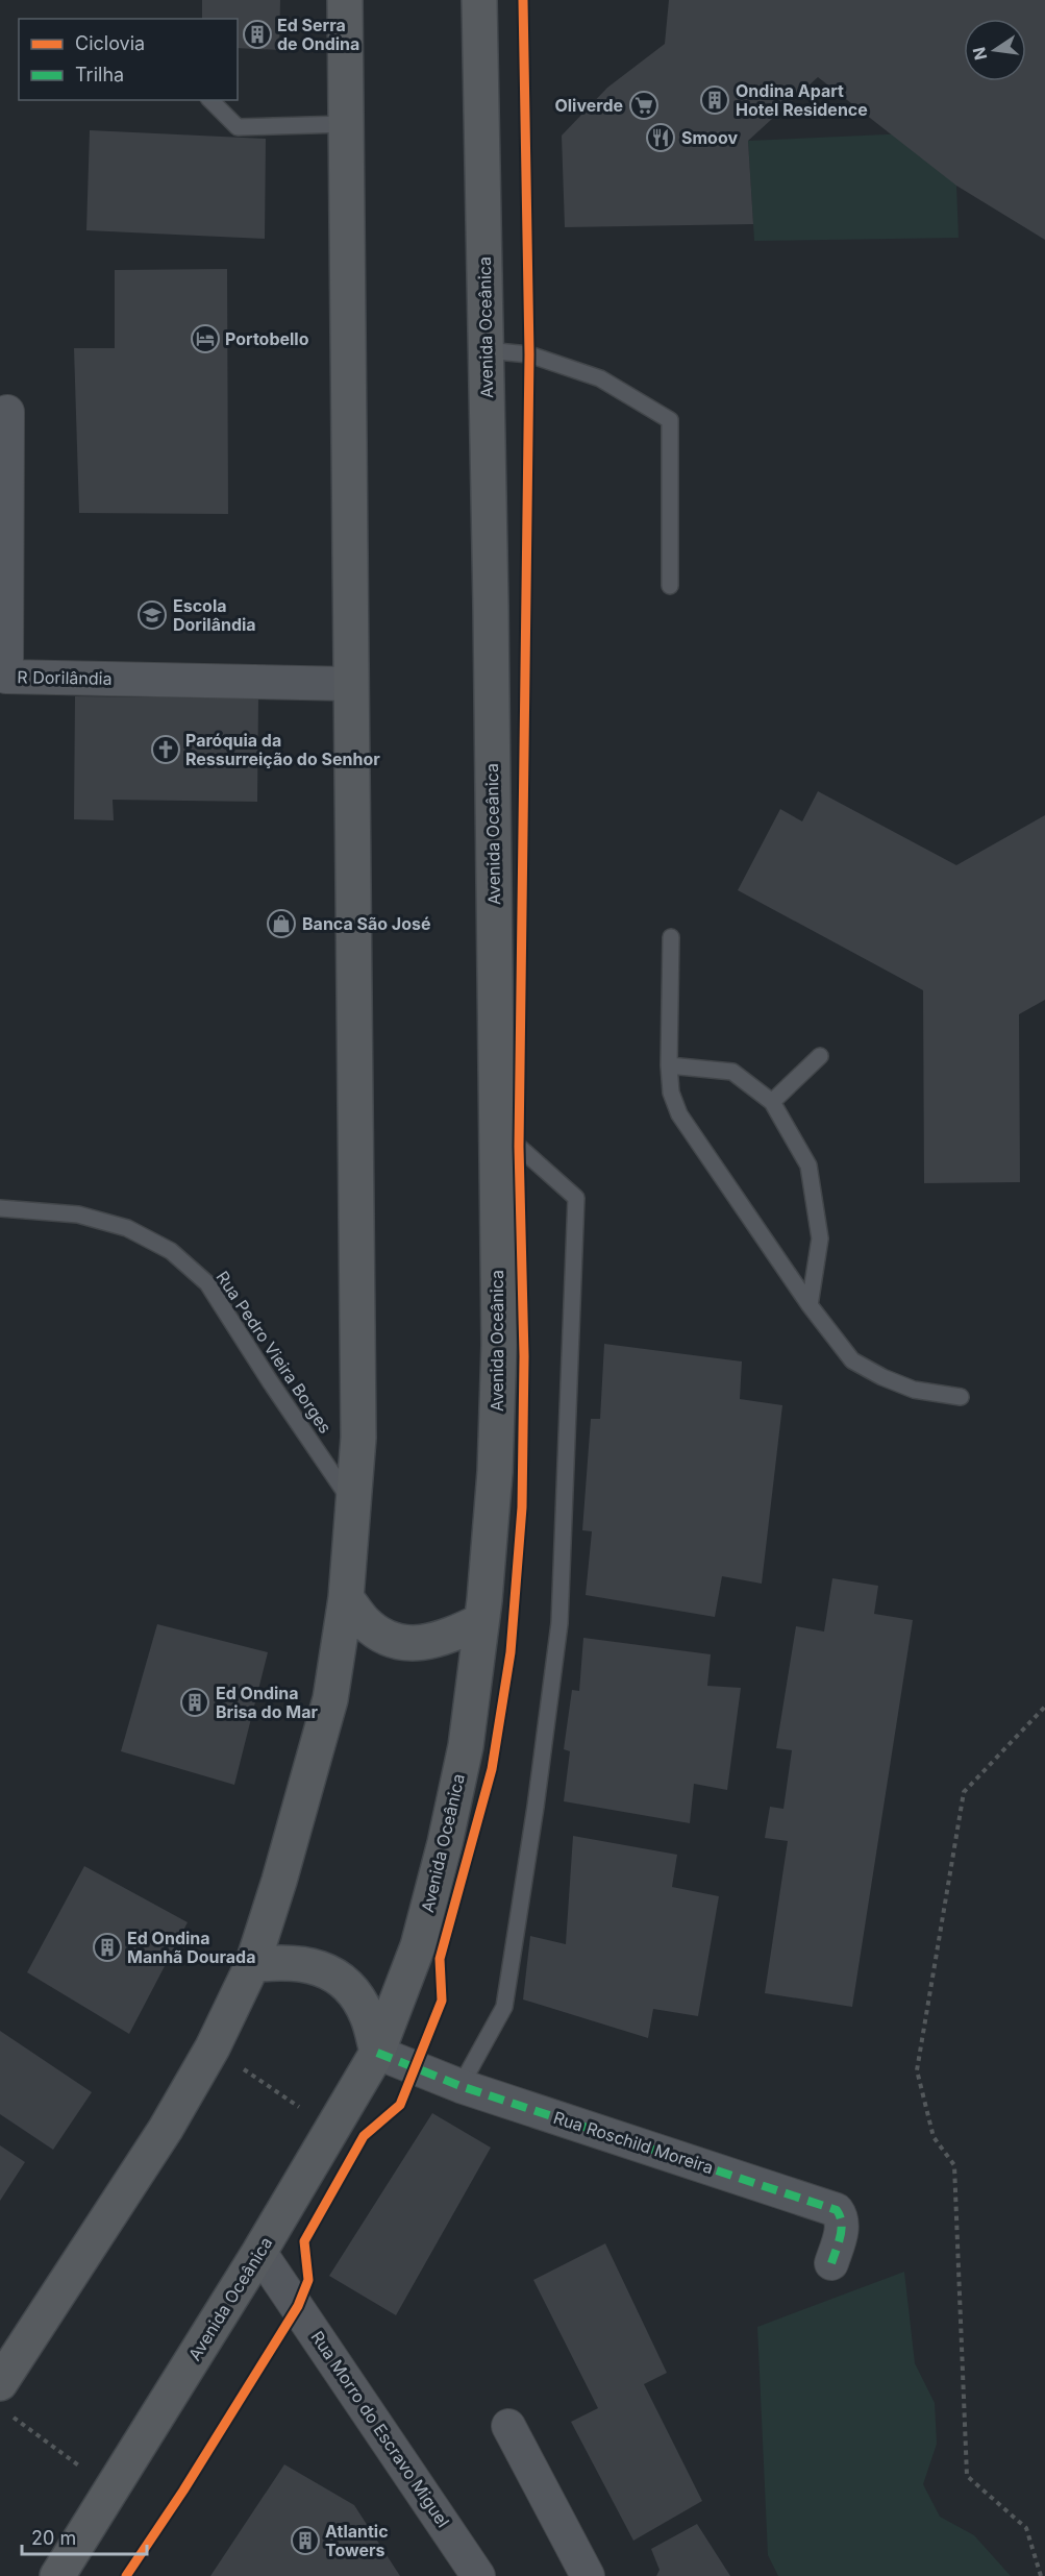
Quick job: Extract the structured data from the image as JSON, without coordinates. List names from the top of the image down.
{
  "streets": {
    "main road": ["Avenida Oceânica"],
    "street": ["R Dorilândia", "Rua Roschild Moreira", "Rua Morro do Escravo Miguel"],
    "lane": ["Rua Pedro Vieira Borges"]
  },
  "crossings": [
    ["Avenida Oceânica", "Rua Roschild Moreira"],
    ["Avenida Oceânica", "Rua Morro do Escravo Miguel"]
  ],
  "places": {
    "building": [
      "Ed Serra de Ondina",
      "Ondina Apart Hotel Residence",
      "Ed Ondina Brisa do Mar",
      "Ed Ondina Manhã Dourada",
      "Atlantic Towers"
    ],
    "supermarket": ["Oliverde"],
    "restaurant": ["Smoov"],
    "hotel": ["Portobello"],
    "school or university": ["Escola Dorilândia"],
    "church": ["Paróquia da Ressurreição do Senhor"],
    "shop": ["Banca São José"]
  },
  "legend": ["Ciclovia", "Trilha"],
  "scale_bar": "20 m",
  "north": "left"
}
